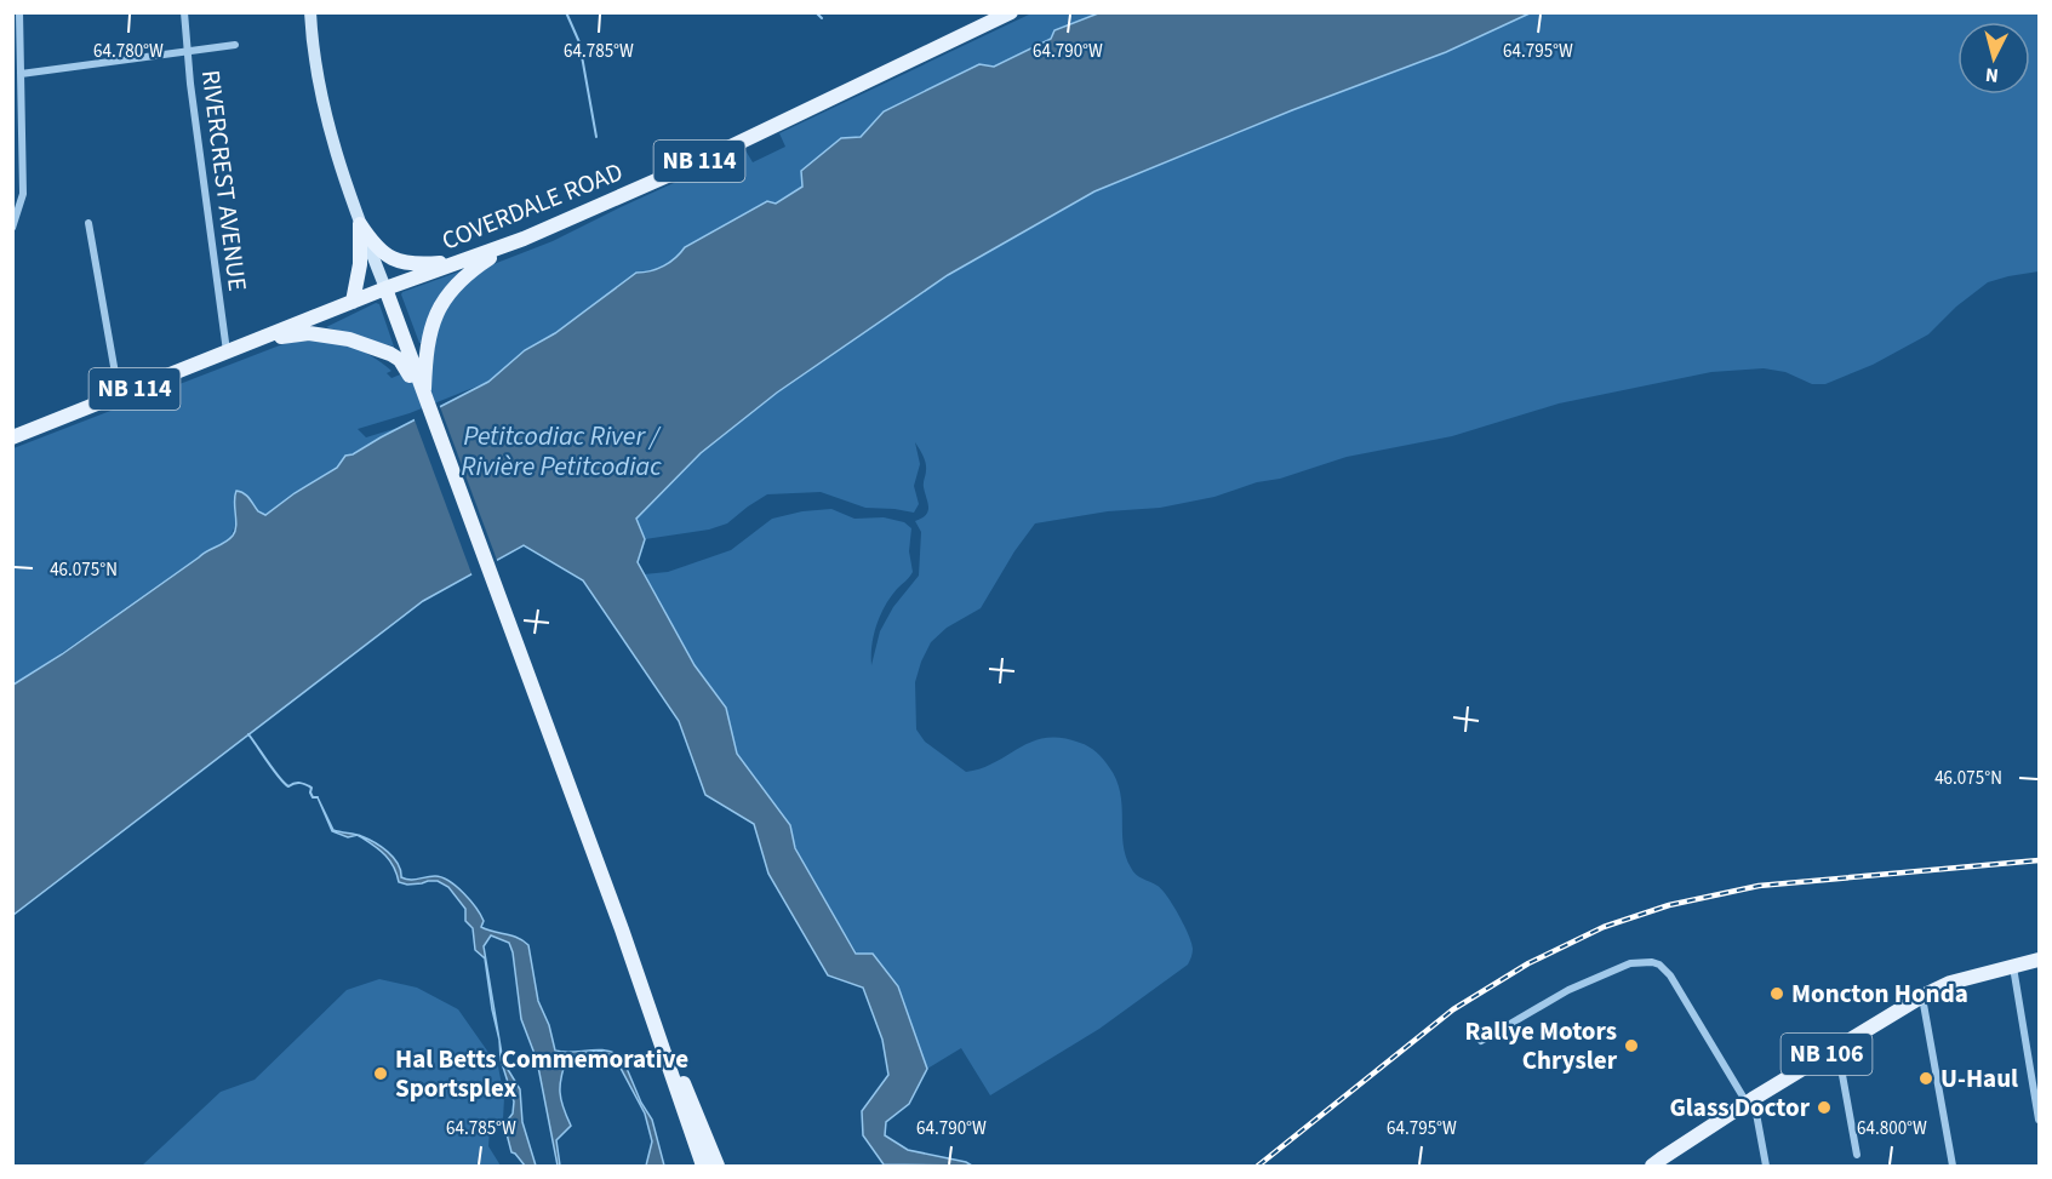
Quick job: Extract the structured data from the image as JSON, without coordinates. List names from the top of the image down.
{
  "streets": {
    "main road": ["NB 114", "COVERDALE ROAD", "NB 106"],
    "street": ["RIVERCREST AVENUE"]
  },
  "crossings": [
    ["NB 114", "RIVERCREST AVENUE"],
    ["NB 114", "COVERDALE ROAD"]
  ],
  "water": ["Petitcodiac River / Rivière Petitcodiac"],
  "places": [
    "Moncton Honda",
    "Rallye Motors Chrysler",
    "Hal Betts Commemorative Sportsplex",
    "U-Haul",
    "Glass Doctor"
  ],
  "north": "bottom",
  "coordinates": [
    "64.780°W",
    "64.785°W",
    "64.790°W",
    "64.795°W",
    "46.075°N",
    "64.800°W"
  ]
}
